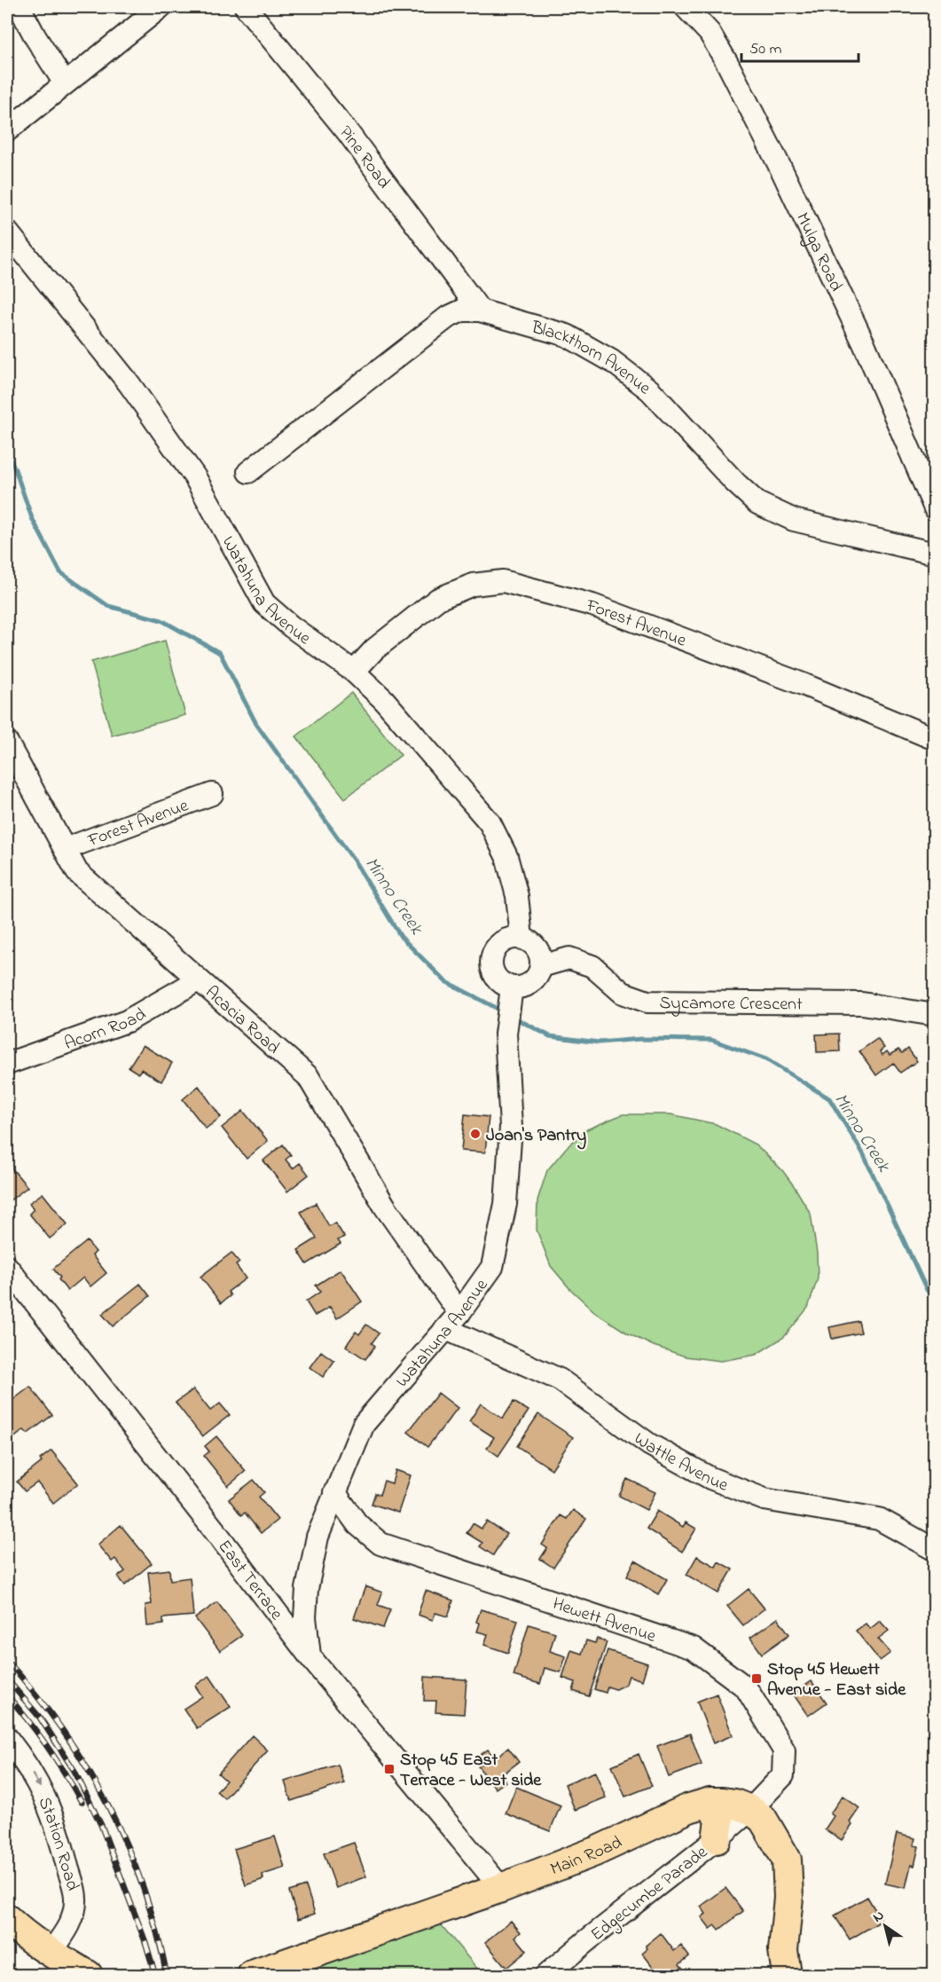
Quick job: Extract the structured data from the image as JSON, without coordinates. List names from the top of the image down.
{
  "streets": {
    "main road": ["Main Road"],
    "street": [
      "Pine Road",
      "Mulga Road",
      "Blackthorn Avenue",
      "Watahuna Avenue",
      "Forest Avenue",
      "Sycamore Crescent",
      "Acacia Road",
      "Acorn Road",
      "Wattle Avenue",
      "East Terrace",
      "Hewett Avenue",
      "Station Road",
      "Edgecumbe Parade"
    ]
  },
  "crossings": [
    ["Pine Road", "Blackthorn Avenue"],
    ["Watahuna Avenue", "Forest Avenue"],
    ["Watahuna Avenue", "Sycamore Crescent"],
    ["Watahuna Avenue", "Acacia Road"],
    ["Watahuna Avenue", "Wattle Avenue"],
    ["Watahuna Avenue", "East Terrace"],
    ["Watahuna Avenue", "Hewett Avenue"],
    ["Forest Avenue", "Acacia Road"],
    ["Acacia Road", "Acorn Road"],
    ["Acacia Road", "Wattle Avenue"],
    ["East Terrace", "Main Road"],
    ["Hewett Avenue", "Main Road"],
    ["Hewett Avenue", "Edgecumbe Parade"],
    ["Main Road", "Edgecumbe Parade"]
  ],
  "one_way": ["Station Road"],
  "water": ["Minno Creek"],
  "places": {
    "other": ["Joan's Pantry"],
    "transit": ["Stop 45 Hewett Avenue - East side", "Stop 45 East Terrace - West side"]
  },
  "scale_bar": "50 m",
  "north": "top left"
}
